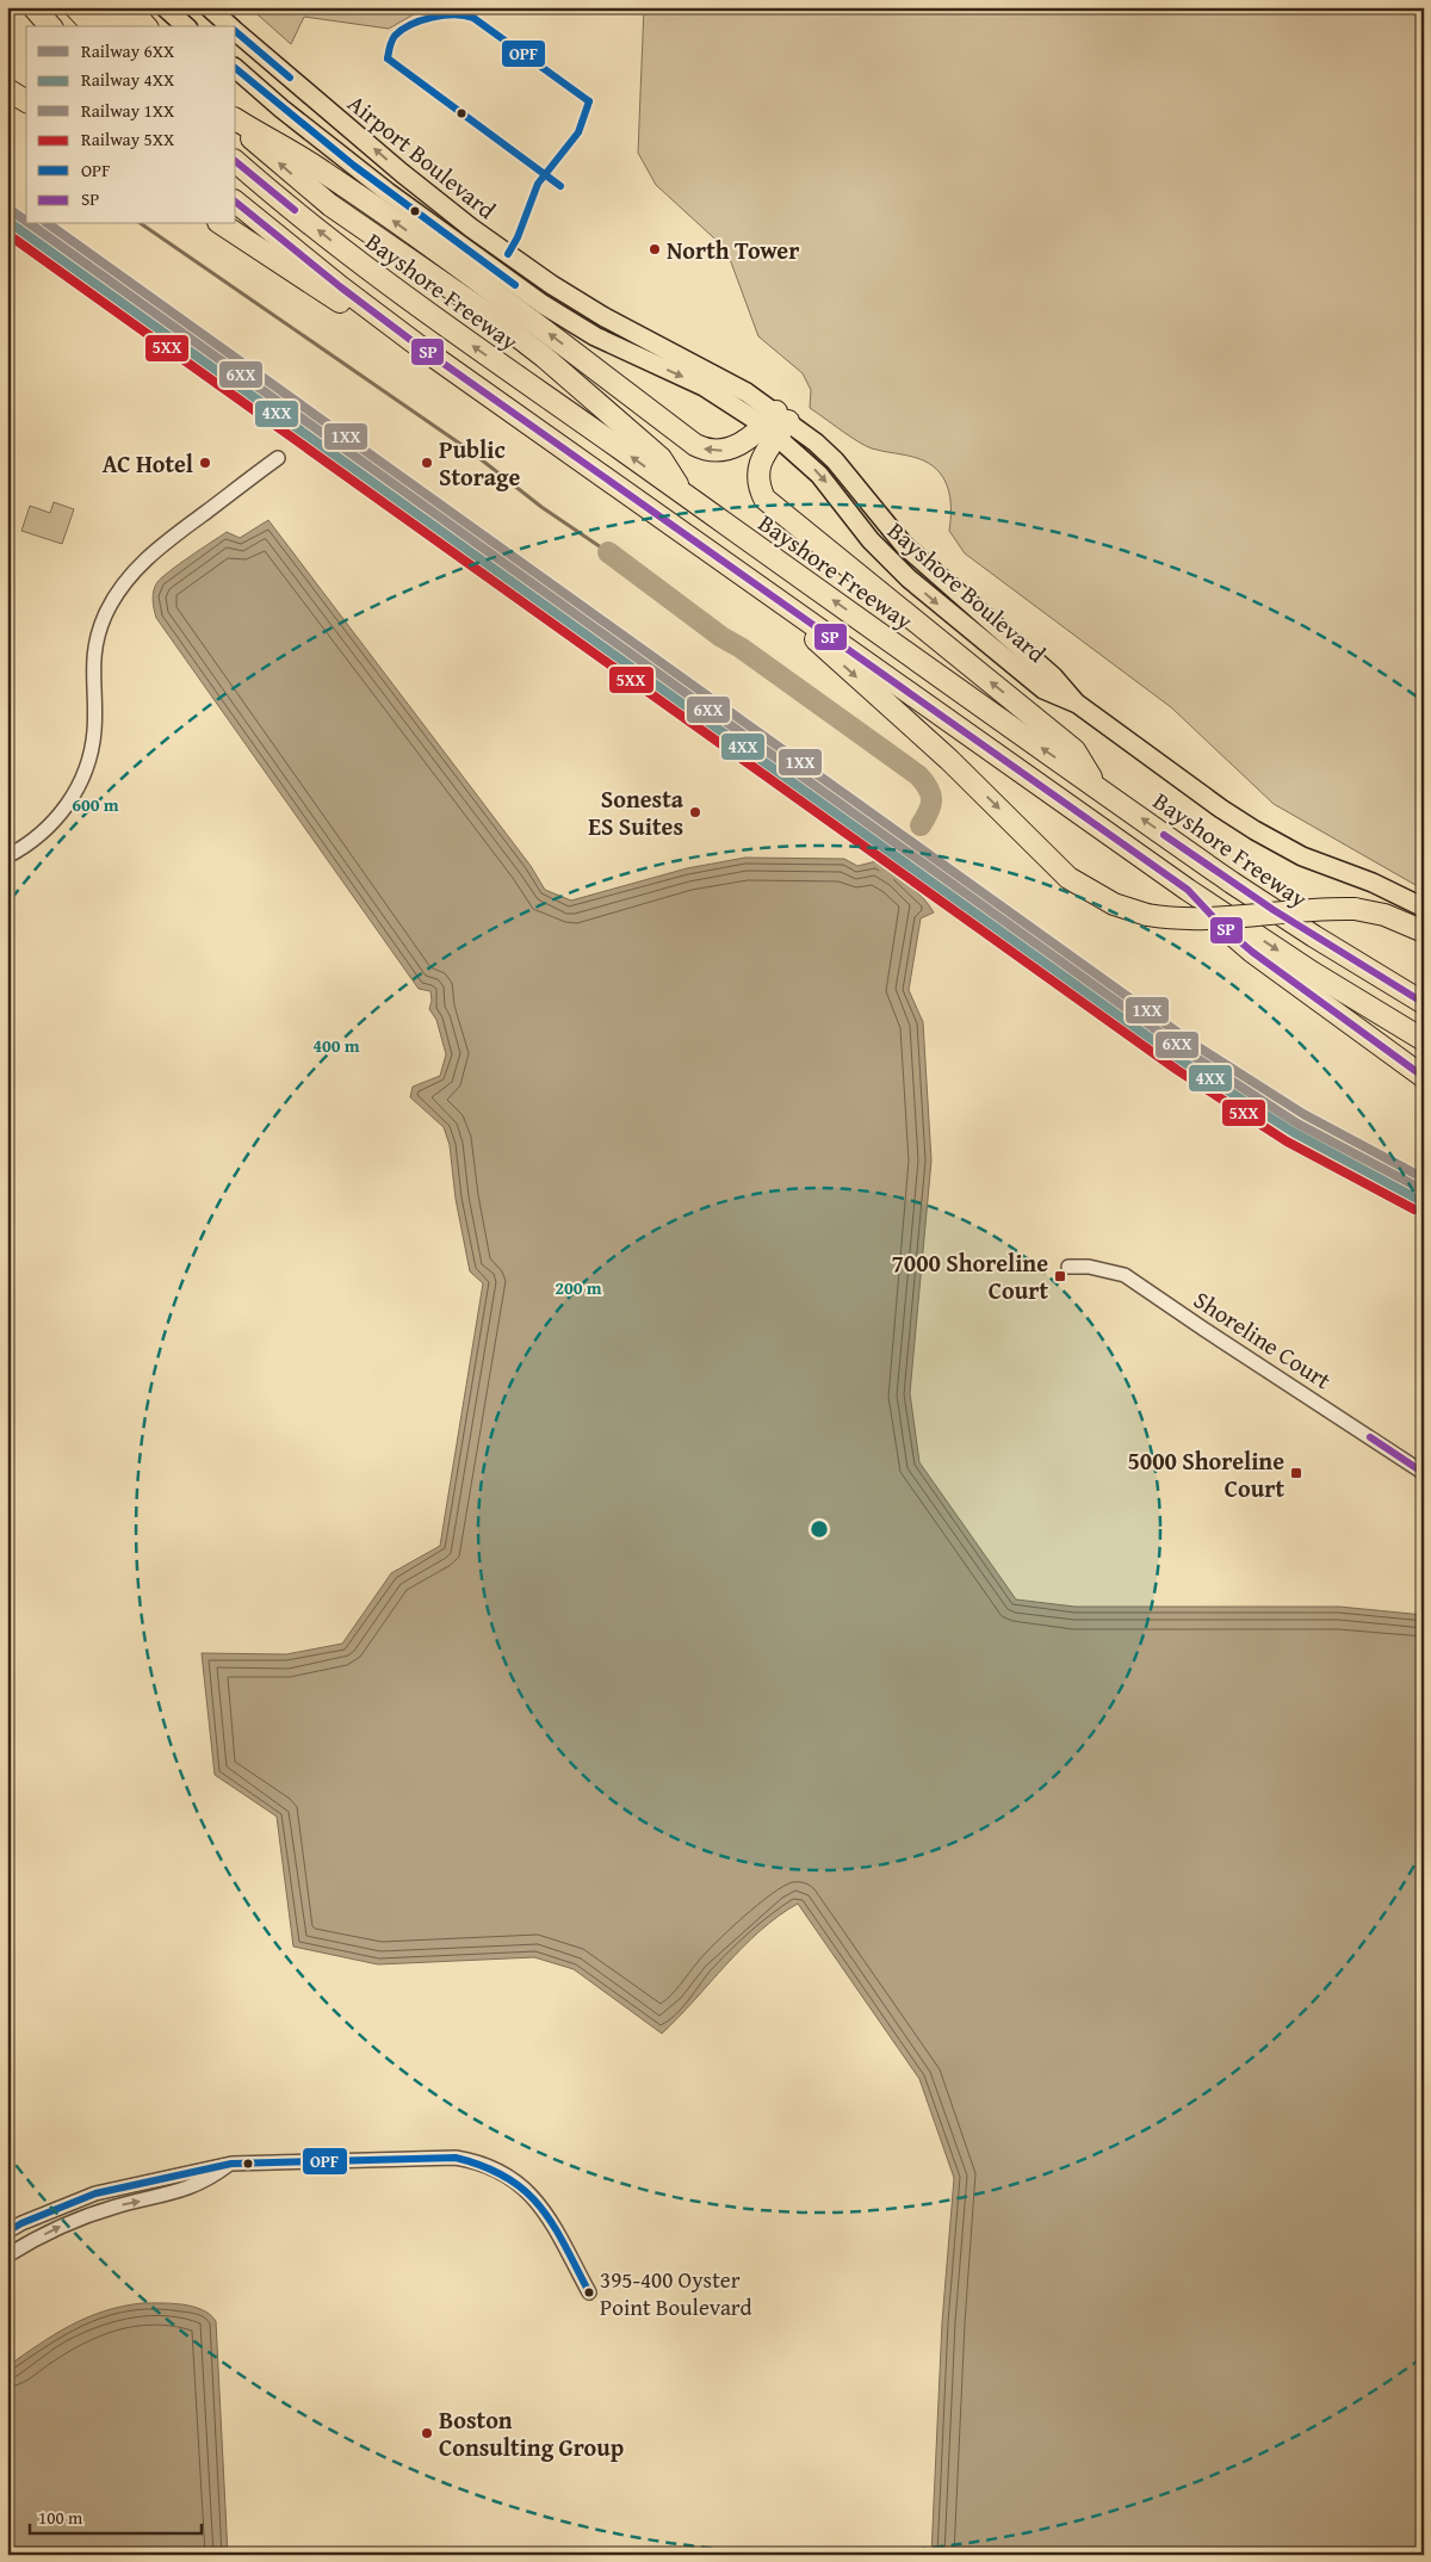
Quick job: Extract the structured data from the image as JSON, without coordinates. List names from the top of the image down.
{
  "streets": {
    "highway": ["Bayshore Freeway"],
    "main road": ["Airport Boulevard", "Bayshore Boulevard"],
    "street": ["Shoreline Court"]
  },
  "crossings": [
    ["Airport Boulevard", "Bayshore Boulevard"]
  ],
  "places": {
    "other": [
      "North Tower",
      "AC Hotel",
      "Public Storage",
      "Sonesta ES Suites",
      "395-400 Oyster Point Boulevard",
      "Boston Consulting Group"
    ],
    "transit": ["7000 Shoreline Court", "5000 Shoreline Court"]
  },
  "lines": [
    "transit line OPF",
    "transit line SP",
    "rail line 6XX",
    "rail line 4XX",
    "rail line 1XX",
    "rail line 5XX"
  ],
  "legend": [
    "Railway 6XX",
    "Railway 4XX",
    "Railway 1XX",
    "Railway 5XX",
    "OPF",
    "SP"
  ],
  "scale_bar": "100 m",
  "rings": ["600 m", "400 m", "200 m"]
}
